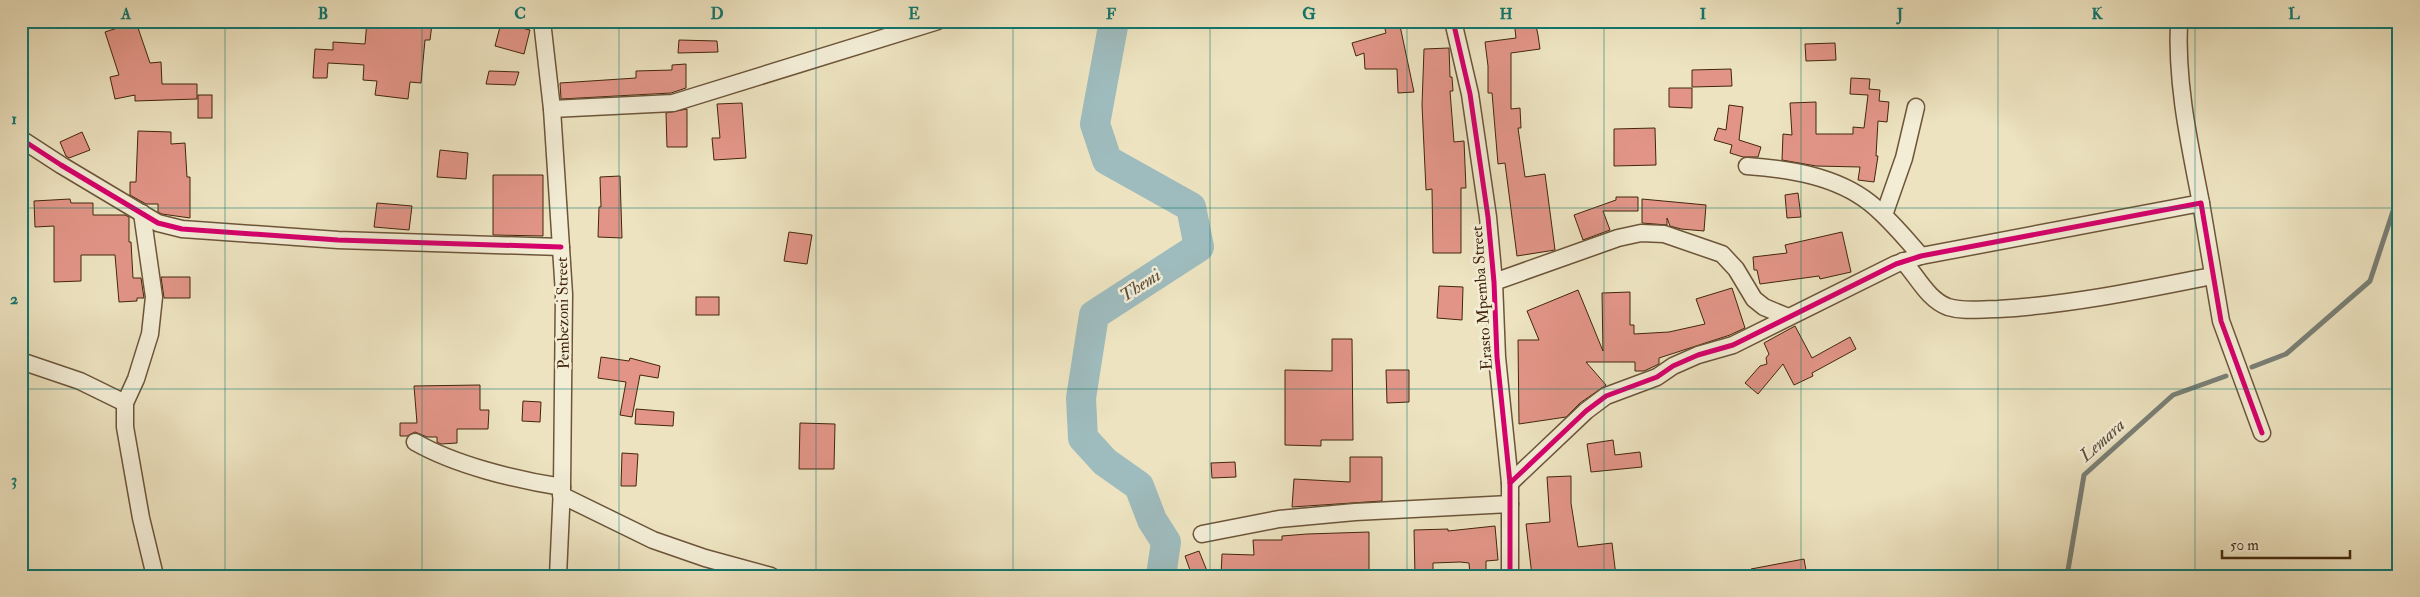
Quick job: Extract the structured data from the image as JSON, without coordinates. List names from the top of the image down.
{
  "streets": {
    "street": ["Erasto Mpemba Street", "Pembezoni Street"]
  },
  "water": ["Themi", "Lemara"],
  "scale_bar": "50 m",
  "grid": {
    "columns": [
      "A",
      "B",
      "C",
      "D",
      "E",
      "F",
      "G",
      "H",
      "I",
      "J",
      "K",
      "L"
    ],
    "rows": ["1", "2", "3"]
  }
}
